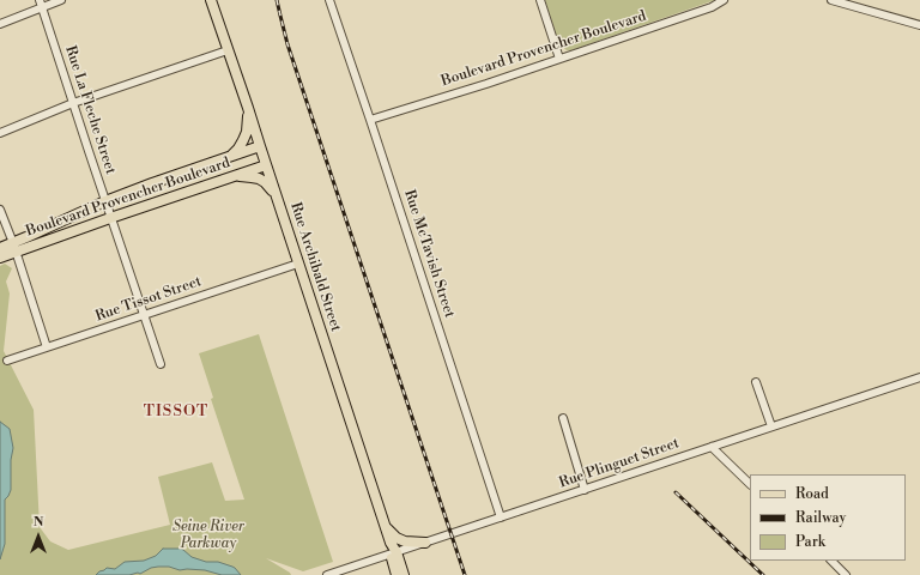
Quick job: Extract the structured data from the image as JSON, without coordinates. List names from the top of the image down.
{
  "streets": {
    "main road": ["Boulevard Provencher Boulevard", "Rue Archibald Street"],
    "street": [
      "Rue La Fleche Street",
      "Rue McTavish Street",
      "Rue Tissot Street",
      "Rue Plinguet Street"
    ]
  },
  "crossings": [
    ["Boulevard Provencher Boulevard", "Rue La Fleche Street"],
    ["Boulevard Provencher Boulevard", "Rue McTavish Street"],
    ["Boulevard Provencher Boulevard", "Rue Archibald Street"],
    ["Rue La Fleche Street", "Rue Tissot Street"],
    ["Rue McTavish Street", "Rue Plinguet Street"],
    ["Rue Archibald Street", "Rue Tissot Street"],
    ["Rue Archibald Street", "Rue Plinguet Street"]
  ],
  "districts": ["TISSOT"],
  "parks": ["Seine River Parkway"],
  "legend": ["Road", "Railway", "Park"],
  "north": "top"
}
